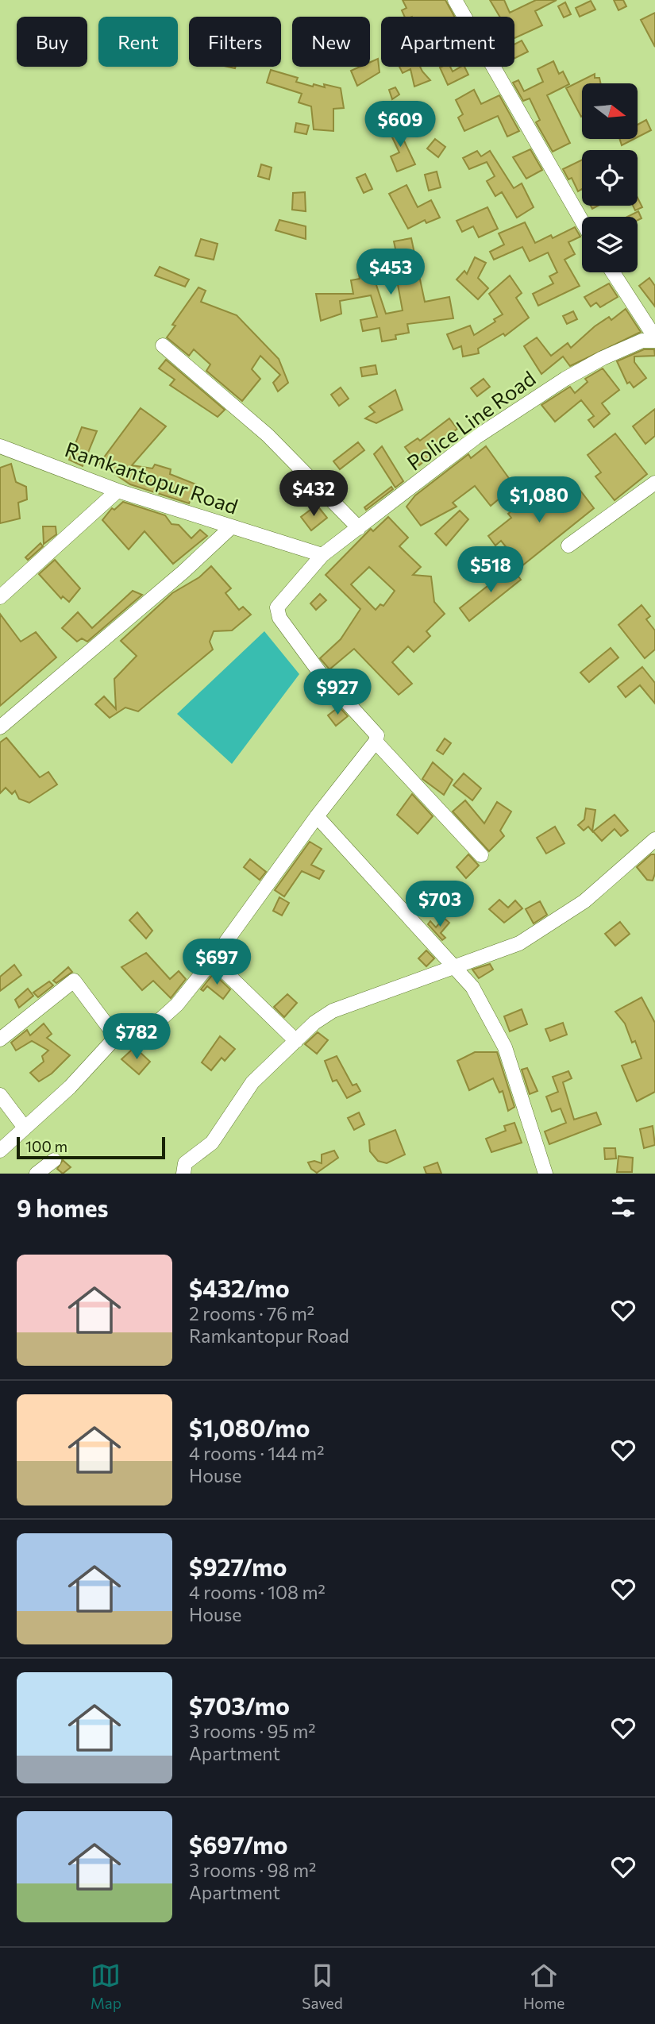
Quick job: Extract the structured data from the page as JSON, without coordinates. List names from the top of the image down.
{
  "streets": {
    "street": ["Police Line Road", "Ramkantopur Road"]
  },
  "crossings": [
    ["Police Line Road", "Ramkantopur Road"]
  ],
  "scale_bar": "100 m",
  "north": "right",
  "page": {
    "chip": [
      "Buy",
      "Rent",
      "Filters",
      "New",
      "Apartment"
    ],
    "price": [
      "$609",
      "$453",
      "$432",
      "$1,080",
      "$518",
      "$927",
      "$703",
      "$697",
      "$782"
    ],
    "scale": "100 m",
    "heading": "9 homes",
    "list": [
      {
        "name": "$432/mo",
        "note": "2 rooms · 76 m² · Ramkantopur Road"
      },
      {
        "name": "$1,080/mo",
        "note": "4 rooms · 144 m² · House"
      },
      {
        "name": "$927/mo",
        "note": "4 rooms · 108 m² · House"
      },
      {
        "name": "$703/mo",
        "note": "3 rooms · 95 m² · Apartment"
      },
      {
        "name": "$697/mo",
        "note": "3 rooms · 98 m² · Apartment"
      }
    ],
    "tabs": ["Map", "Saved", "Home"]
  }
}
